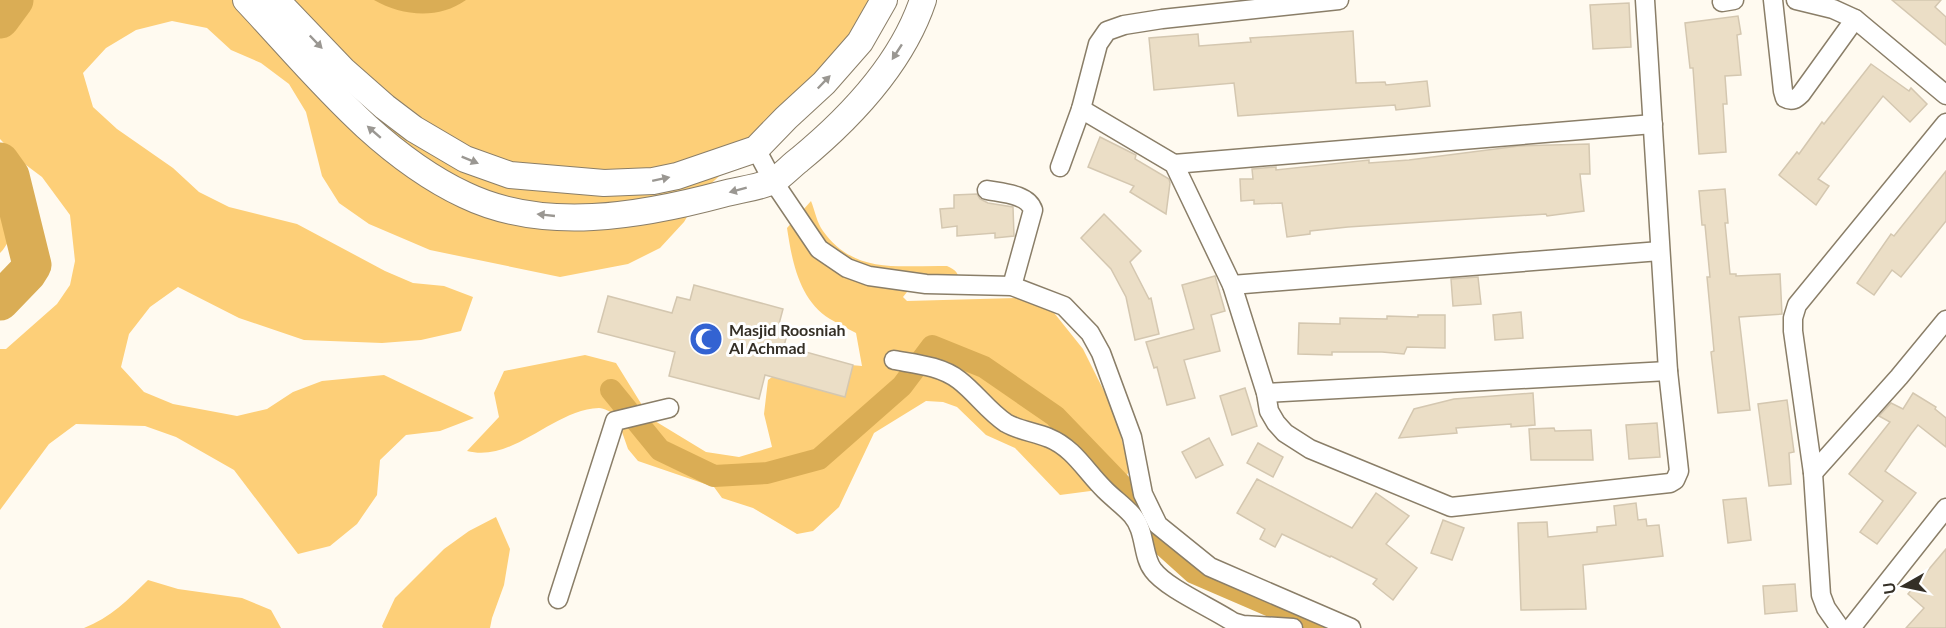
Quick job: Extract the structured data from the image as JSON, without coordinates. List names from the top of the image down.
{
  "places": {
    "mosque": ["Masjid Roosniah Al Achmad"]
  },
  "north": "left"
}
